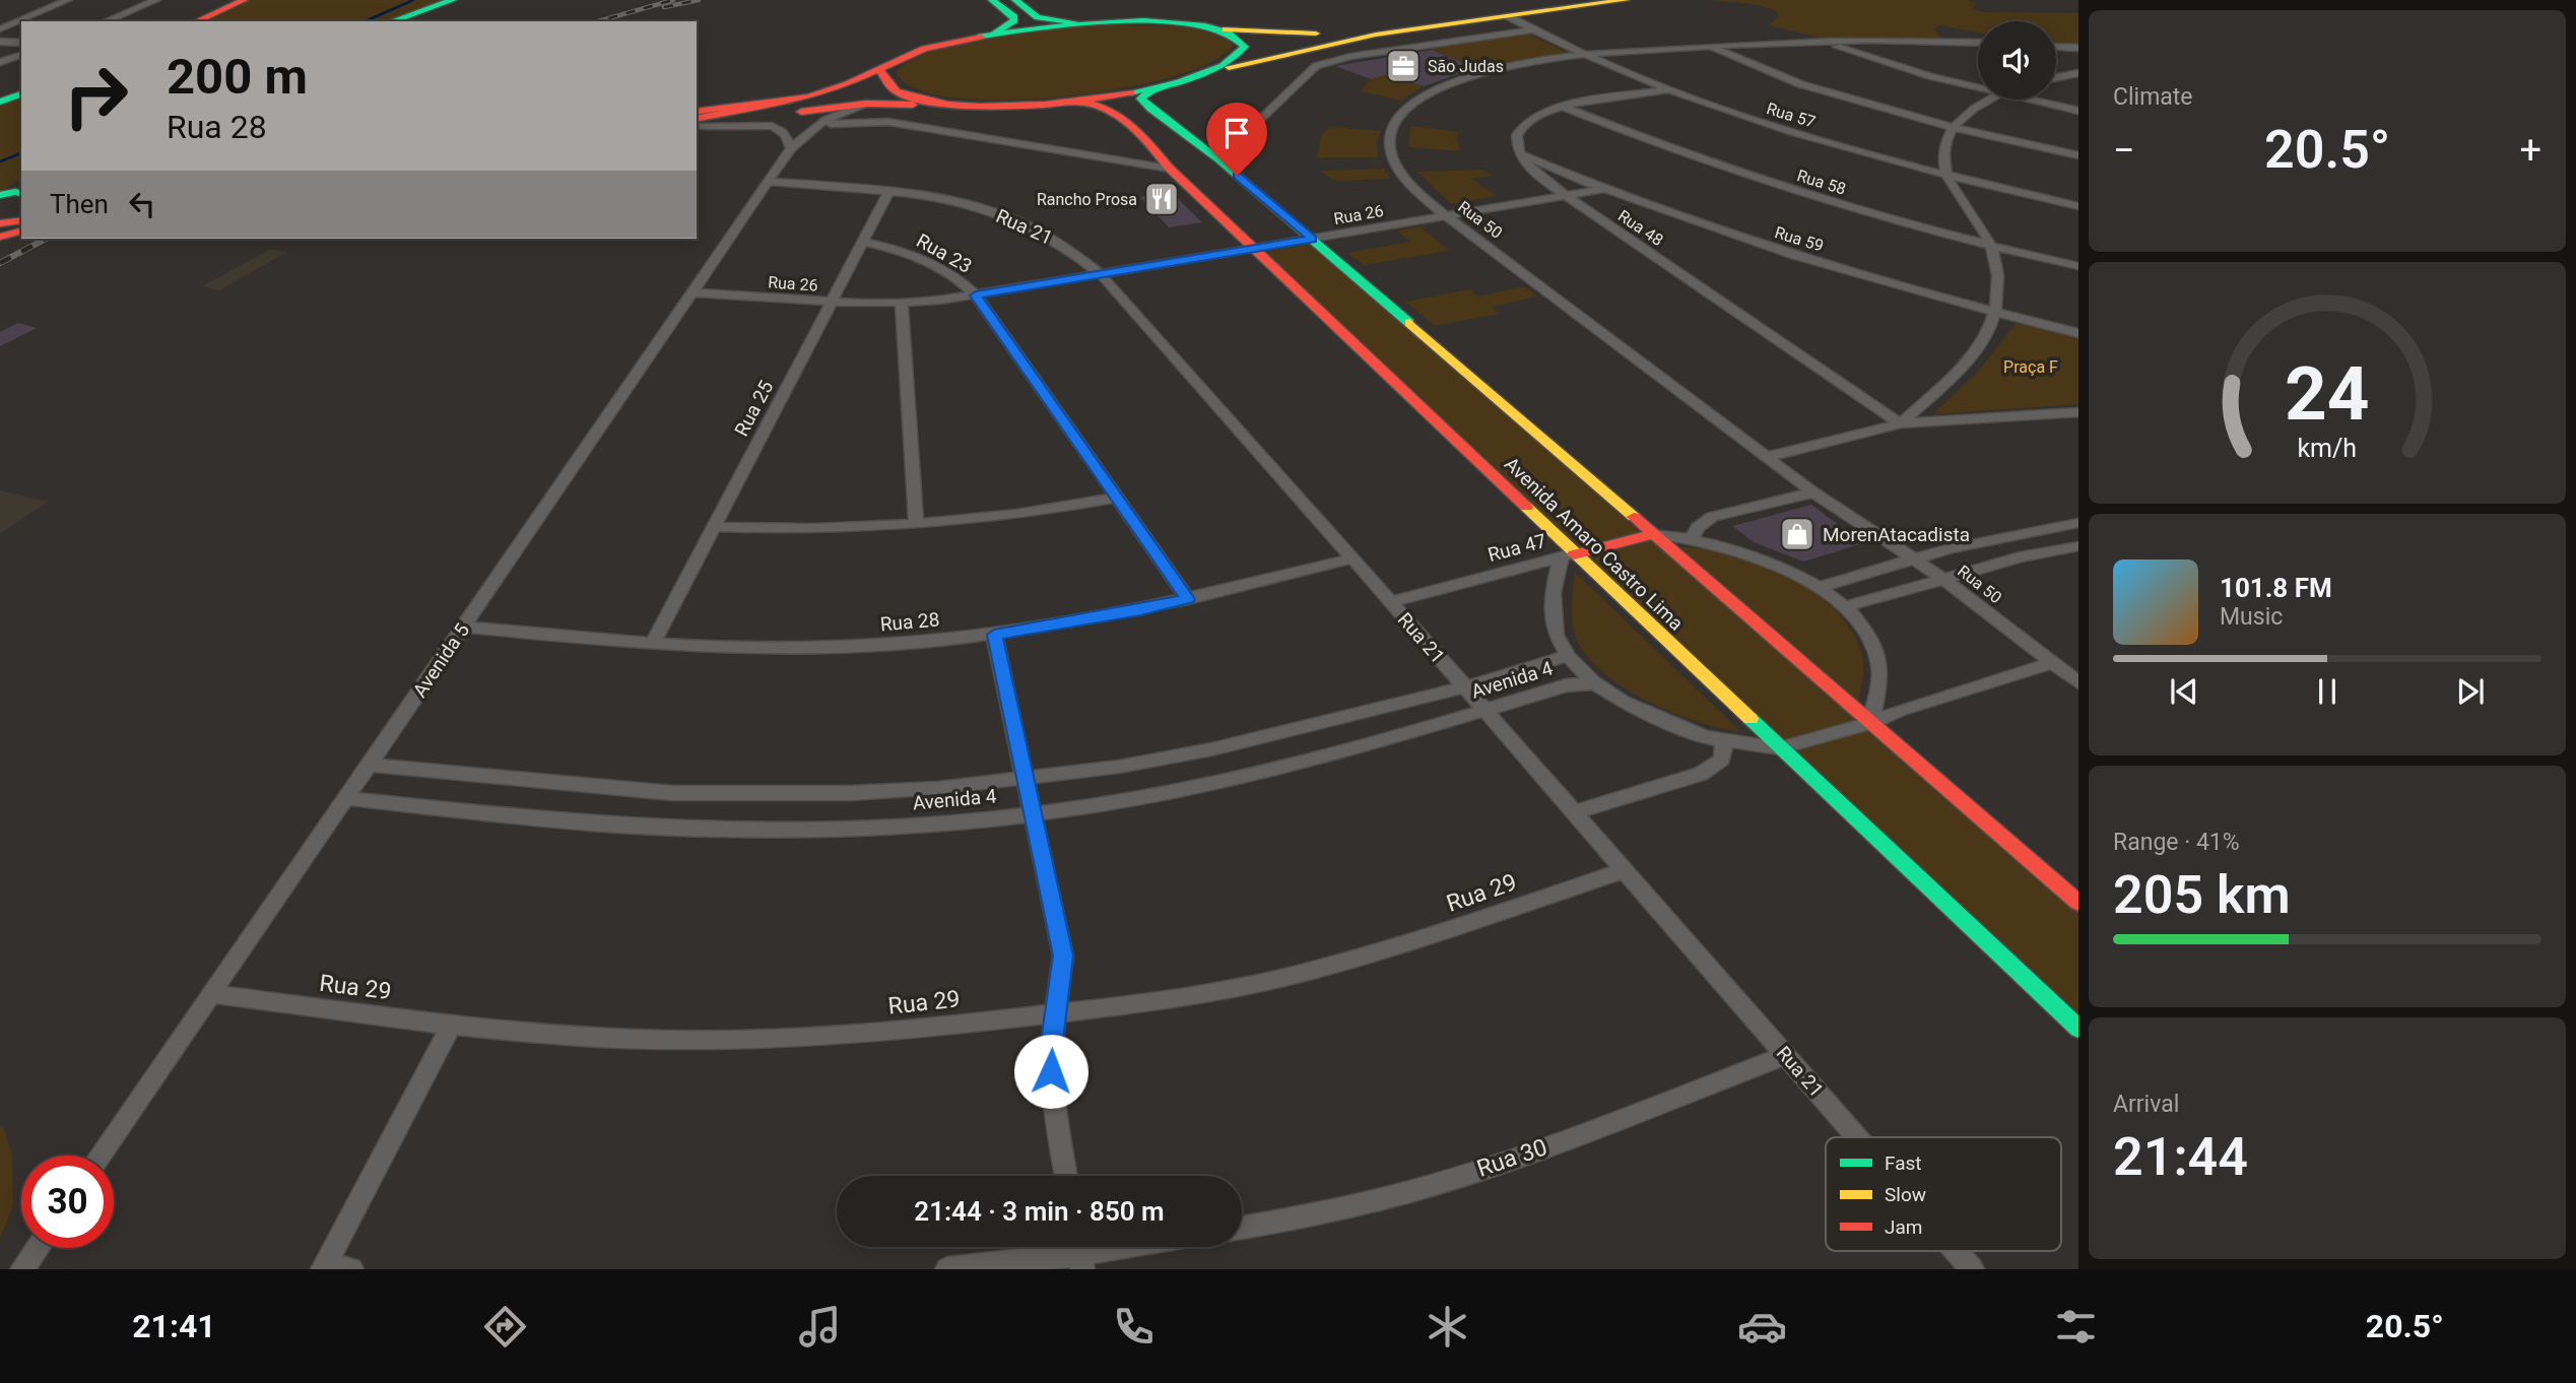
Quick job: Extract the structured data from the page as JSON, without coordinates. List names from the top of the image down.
{
  "streets": {
    "main road": ["Avenida Amaro Castro Lima", "Rua 47"],
    "street": [
      "Rua 57",
      "Rua 58",
      "Rua 26",
      "Rua 50",
      "Rua 21",
      "Rua 48",
      "Rua 59",
      "Rua 23",
      "Rua 25",
      "Rua 28",
      "Avenida 5",
      "Avenida 4",
      "Rua 29",
      "Rua 30"
    ]
  },
  "crossings": [
    ["Rua 57", "Rua 50"],
    ["Rua 26", "Rua 50"],
    ["Rua 26", "Rua 21"],
    ["Rua 26", "Rua 48"],
    ["Rua 26", "Rua 59"],
    ["Rua 26", "Rua 23"],
    ["Rua 26", "Rua 25"],
    ["Rua 26", "Avenida Amaro Castro Lima"],
    ["Rua 26", "Avenida 5"],
    ["Rua 21", "Rua 25"],
    ["Rua 21", "Rua 47"],
    ["Rua 21", "Rua 28"],
    ["Rua 21", "Avenida 5"],
    ["Rua 21", "Avenida 4"],
    ["Rua 21", "Rua 29"],
    ["Rua 21", "Rua 30"],
    ["Rua 48", "Rua 59"],
    ["Rua 23", "Rua 25"],
    ["Rua 23", "Rua 28"],
    ["Rua 25", "Rua 28"],
    ["Avenida Amaro Castro Lima", "Rua 47"],
    ["Rua 28", "Avenida 5"],
    ["Avenida 5", "Avenida 4"],
    ["Avenida 5", "Rua 29"]
  ],
  "parks": ["Praça F"],
  "places": {
    "office": ["São Judas"],
    "restaurant": ["Rancho Prosa"],
    "shop": ["MorenAtacadista"]
  },
  "legend": ["Fast", "Slow", "Jam"],
  "page": {
    "tile": [
      "Climate",
      ["Range · 41%", "205 km"],
      ["Arrival", "21:44"]
    ],
    "turn": ["200 m", "Rua 28"],
    "heat": ["−", "20.5°", "+"],
    "then": "Then",
    "song": ["101.8 FM", "Music"],
    "limit": "30",
    "trip": "21:44 · 3 min · 850 m",
    "tabs": ["21:41", "20.5°"],
    "gauge": ["24", "km/h"]
  }
}
